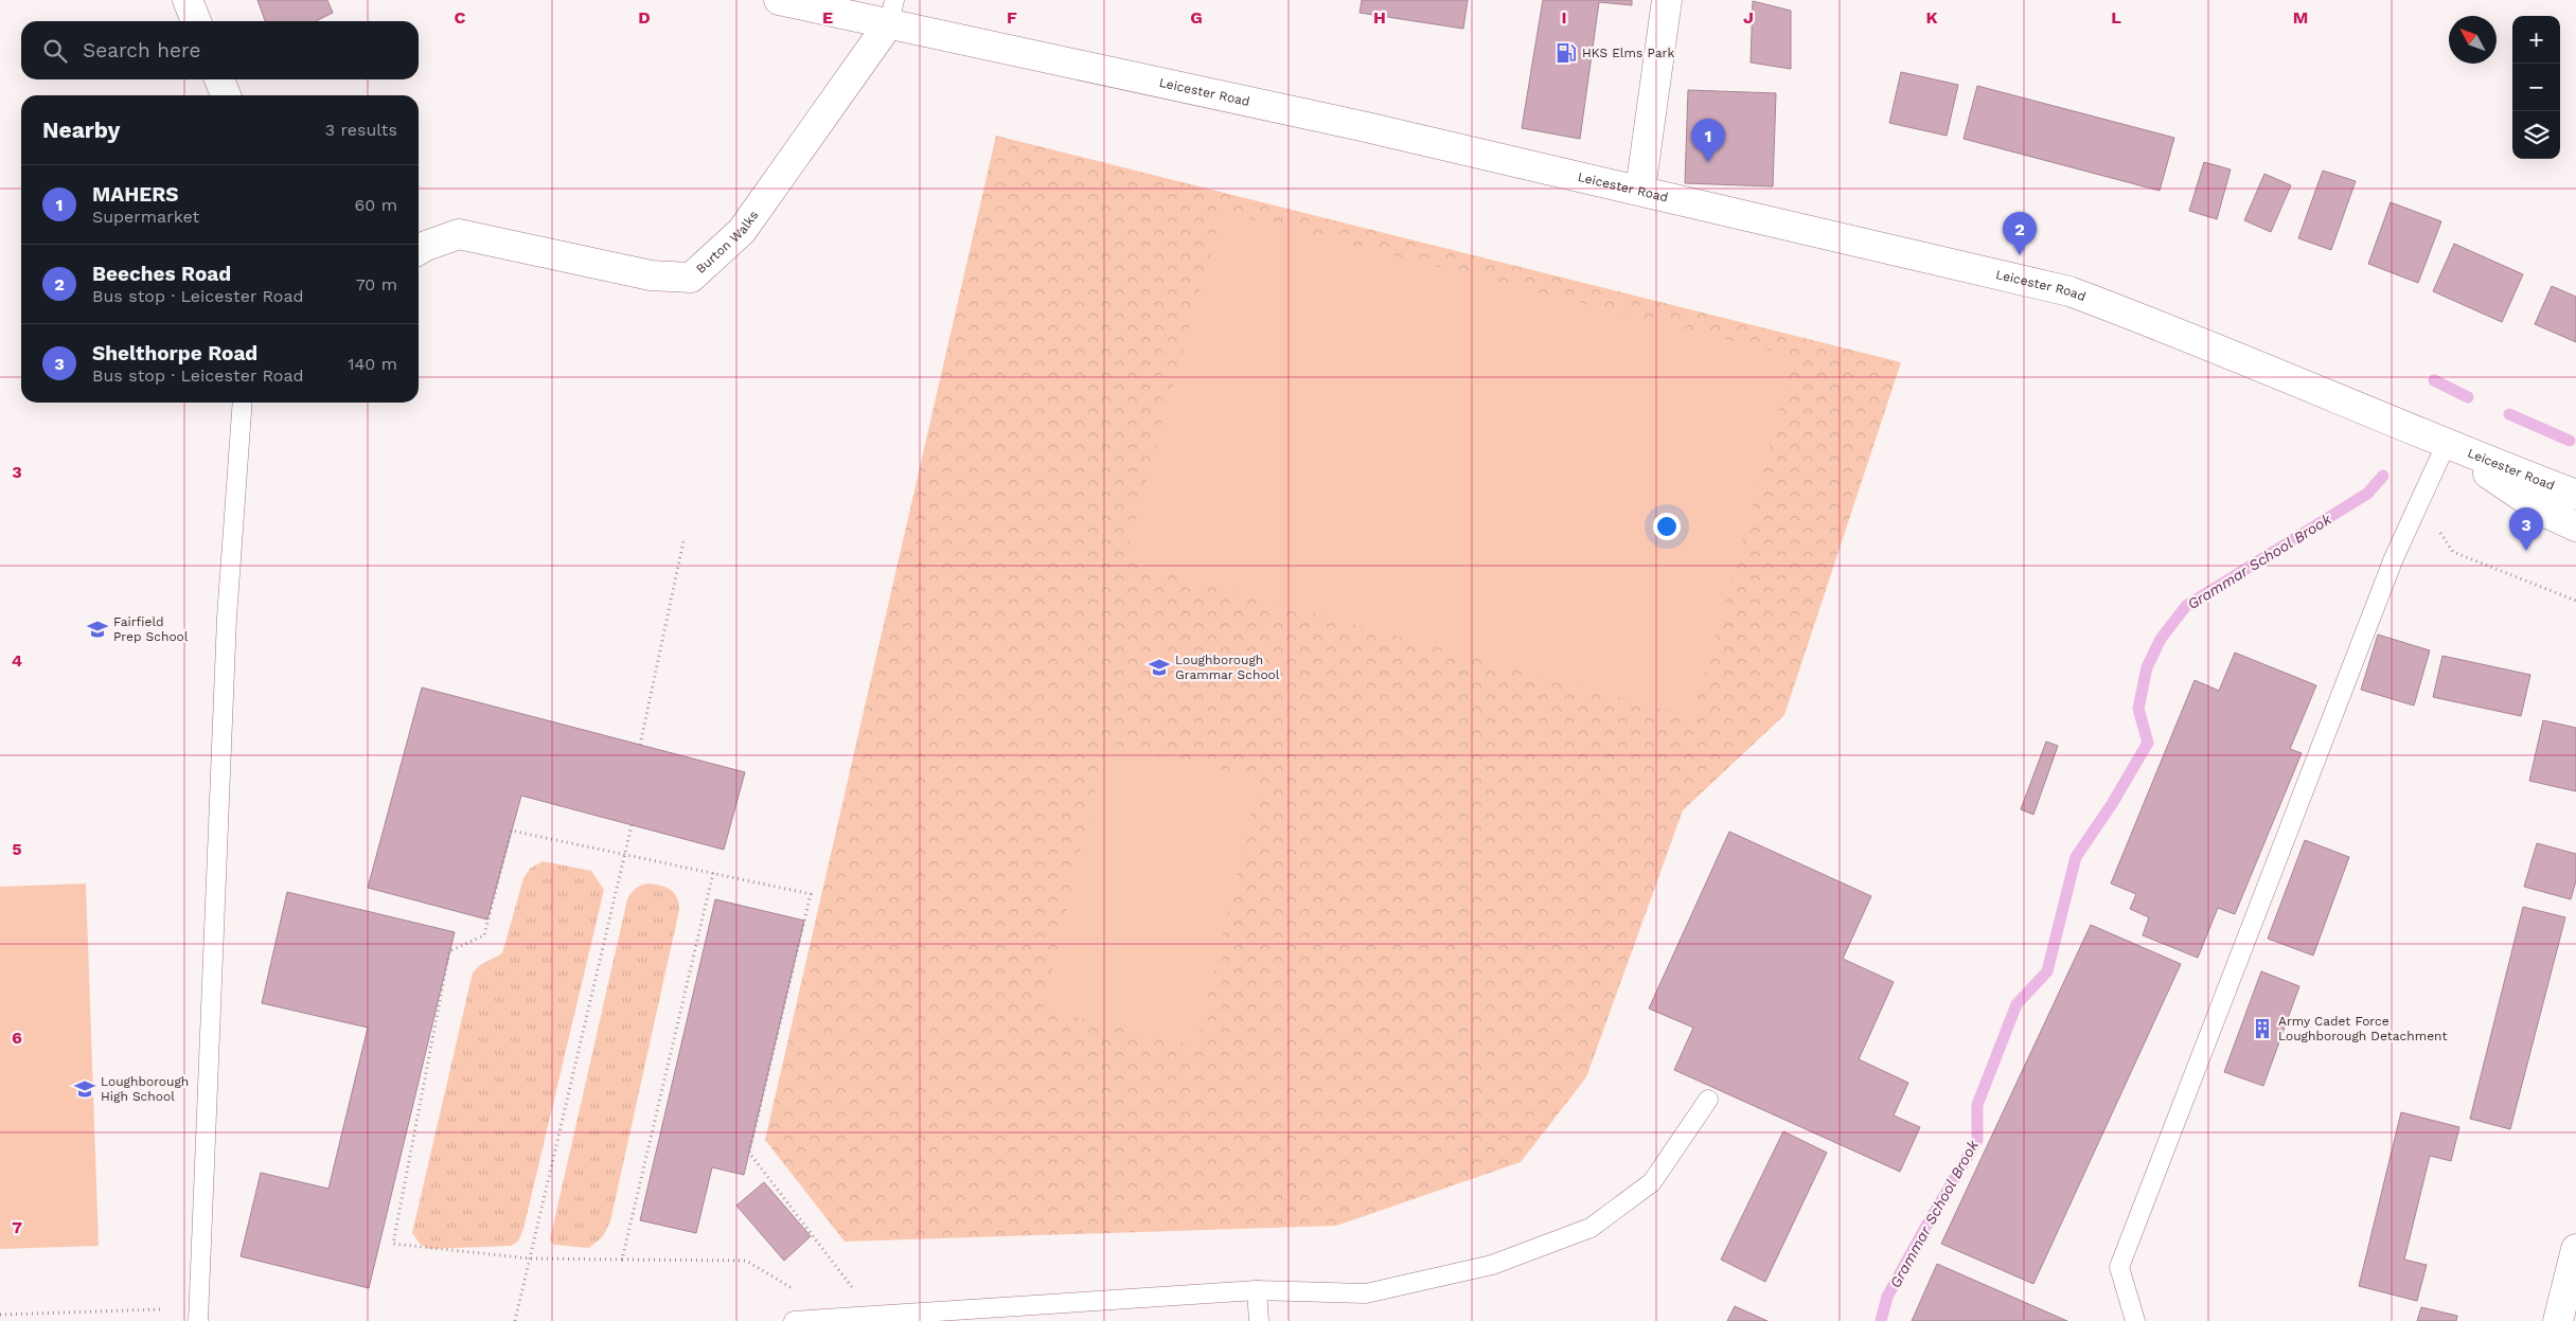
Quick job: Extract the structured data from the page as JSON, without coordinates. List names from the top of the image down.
{
  "streets": {
    "main road": ["Leicester Road", "Burton Walks"]
  },
  "crossings": [
    ["Leicester Road", "Burton Walks"]
  ],
  "water": ["Grammar School Brook"],
  "places": {
    "fuel station": ["HKS Elms Park"],
    "school or university": ["Fairfield Prep School", "Loughborough Grammar School", "Loughborough High School"],
    "building": ["Army Cadet Force Loughborough Detachment"]
  },
  "north": "top left",
  "page": {
    "map_buttons": ["+", "−"],
    "search": "Search here",
    "heading": ["Nearby", "3 results"],
    "pins": ["1", "2", "3"],
    "list": [
      {
        "mark": "1",
        "name": "MAHERS",
        "note": "Supermarket",
        "value": "60 m"
      },
      {
        "mark": "2",
        "name": "Beeches Road",
        "note": "Bus stop · Leicester Road",
        "value": "70 m"
      },
      {
        "mark": "3",
        "name": "Shelthorpe Road",
        "note": "Bus stop · Leicester Road",
        "value": "140 m"
      }
    ]
  },
  "grid": {
    "columns": [
      "C",
      "D",
      "E",
      "F",
      "G",
      "H",
      "I",
      "J",
      "K",
      "L",
      "M"
    ],
    "rows": [
      "3",
      "4",
      "5",
      "6",
      "7"
    ]
  }
}
